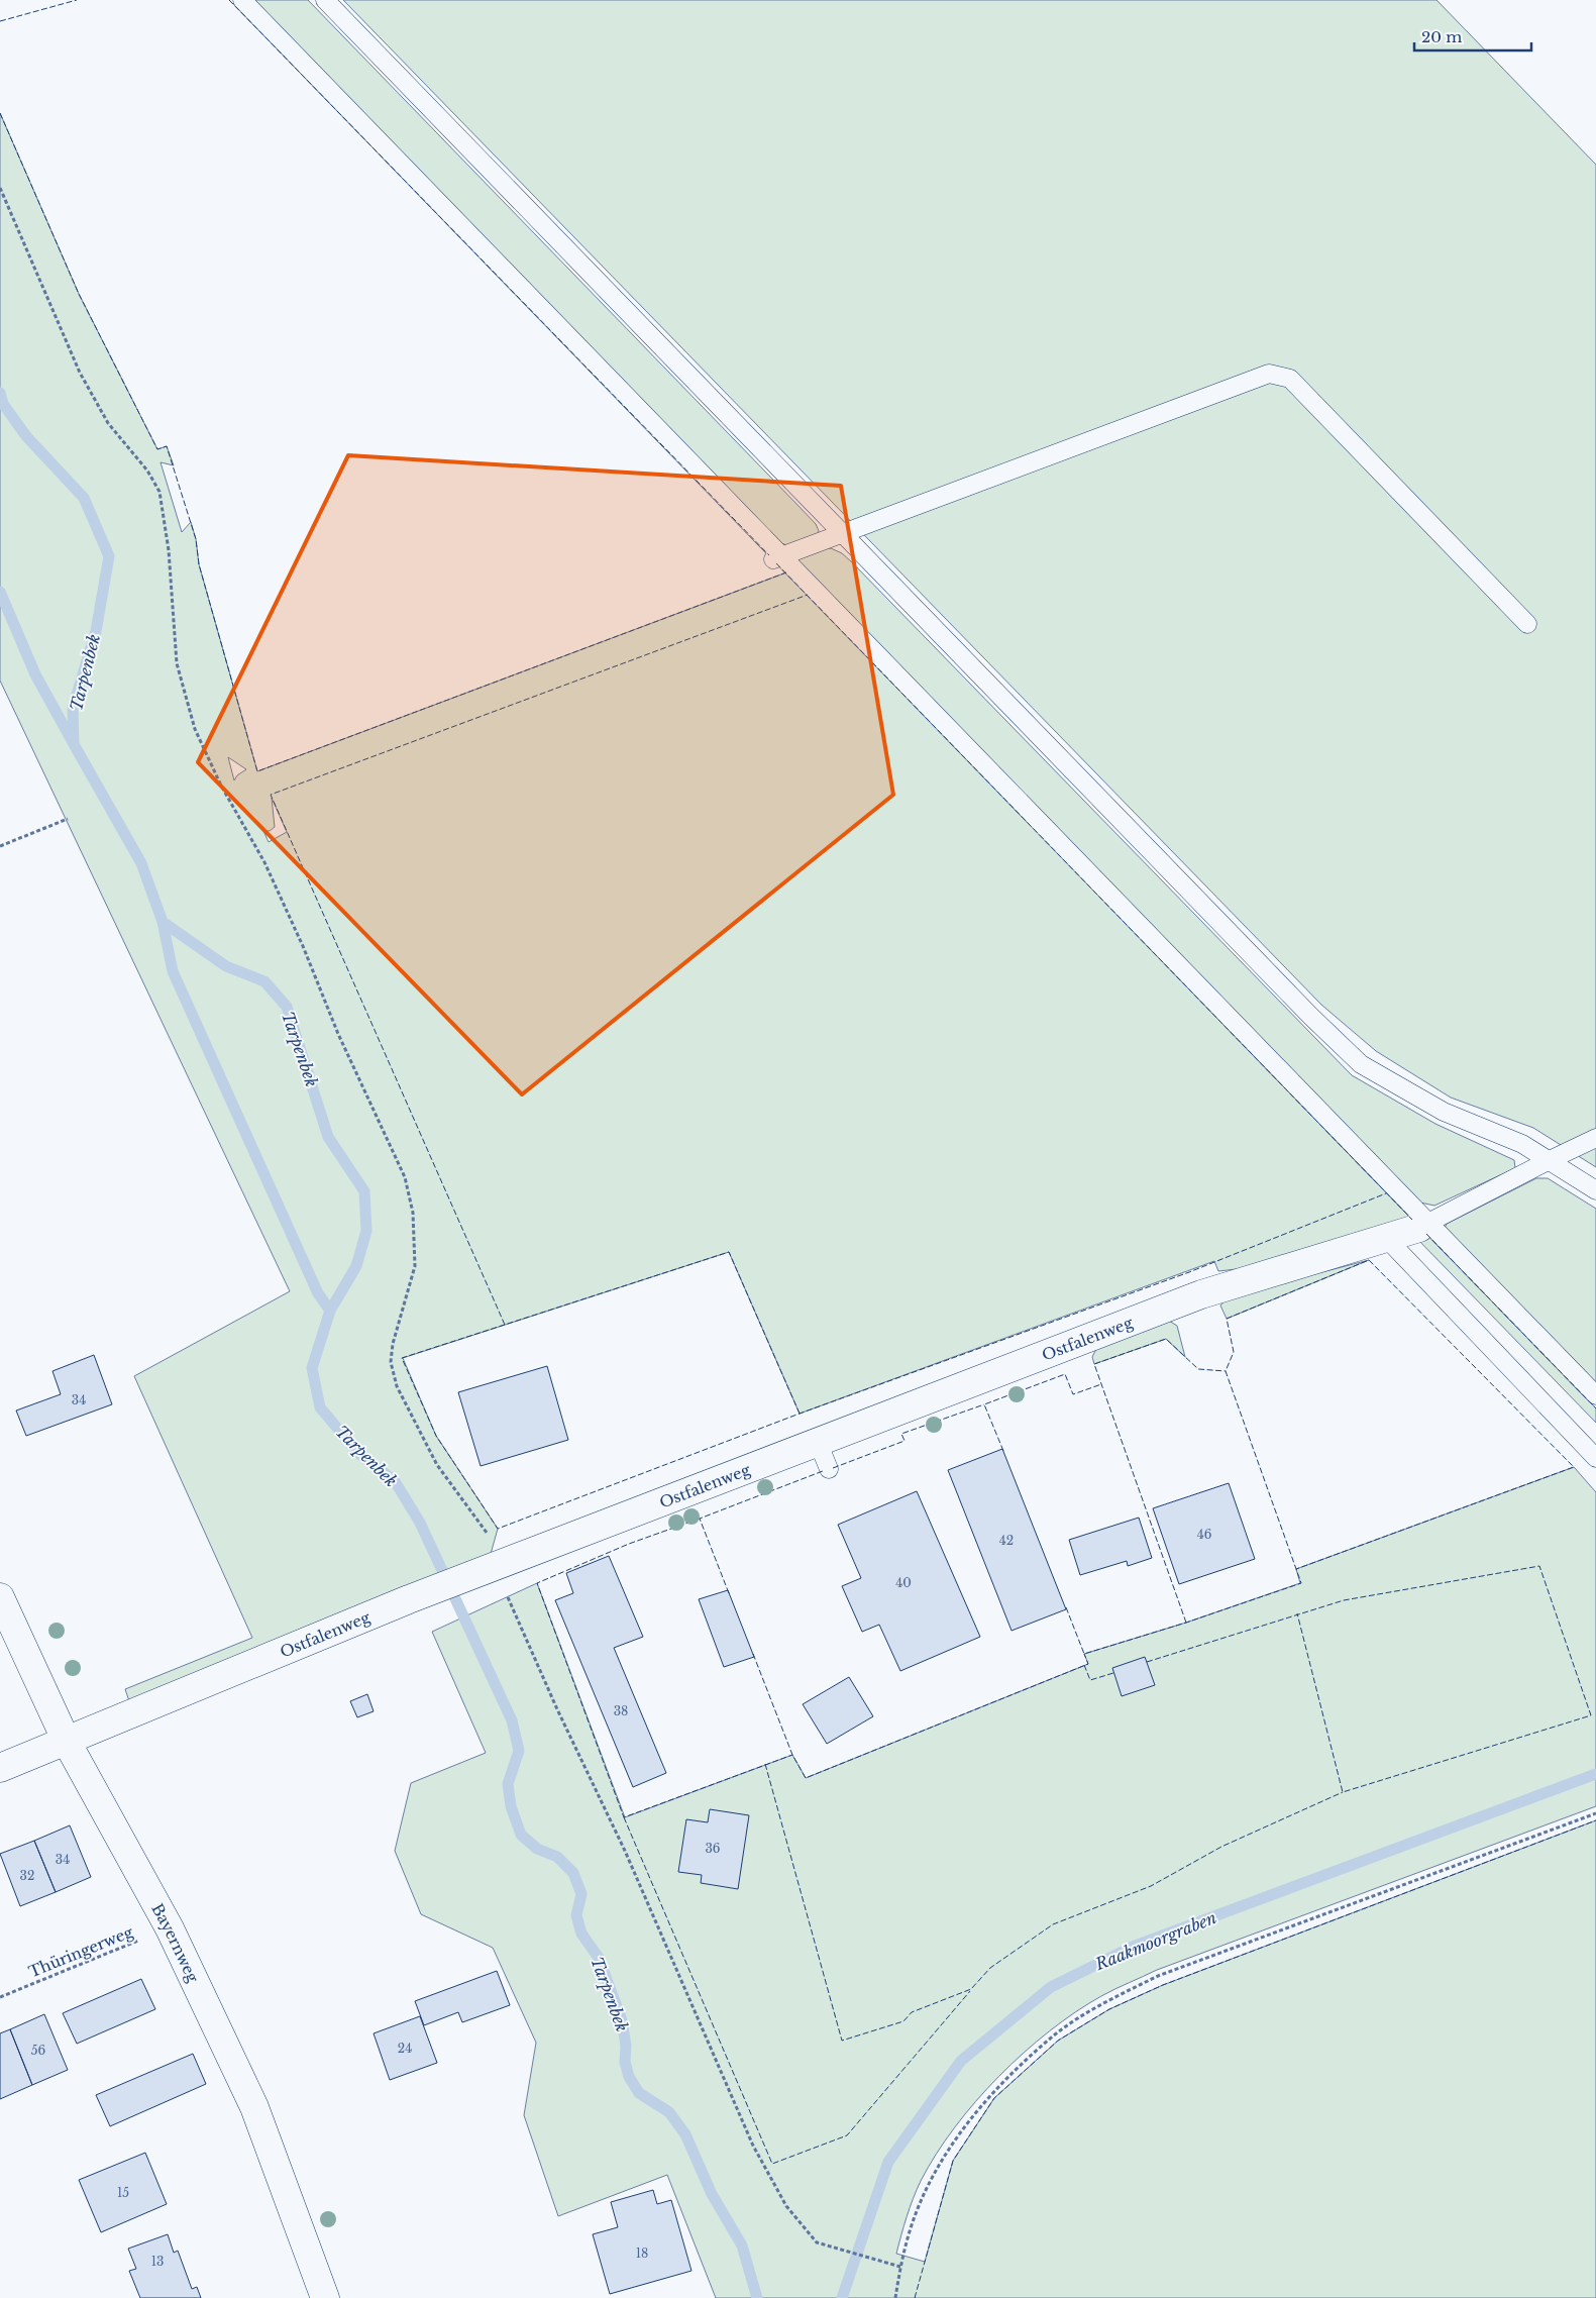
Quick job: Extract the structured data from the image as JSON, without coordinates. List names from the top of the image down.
{
  "streets": {
    "street": ["Ostfalenweg", "Bayernweg"],
    "path": ["Thüringerweg"]
  },
  "crossings": [
    ["Ostfalenweg", "Bayernweg"],
    ["Bayernweg", "Thüringerweg"]
  ],
  "water": ["Tarpenbek", "Raakmoorgraben"],
  "house_numbers": [
    "34",
    "46",
    "42",
    "40",
    "38",
    "36",
    "34",
    "32",
    "24",
    "56",
    "15",
    "18",
    "13"
  ],
  "scale_bar": "20 m"
}
